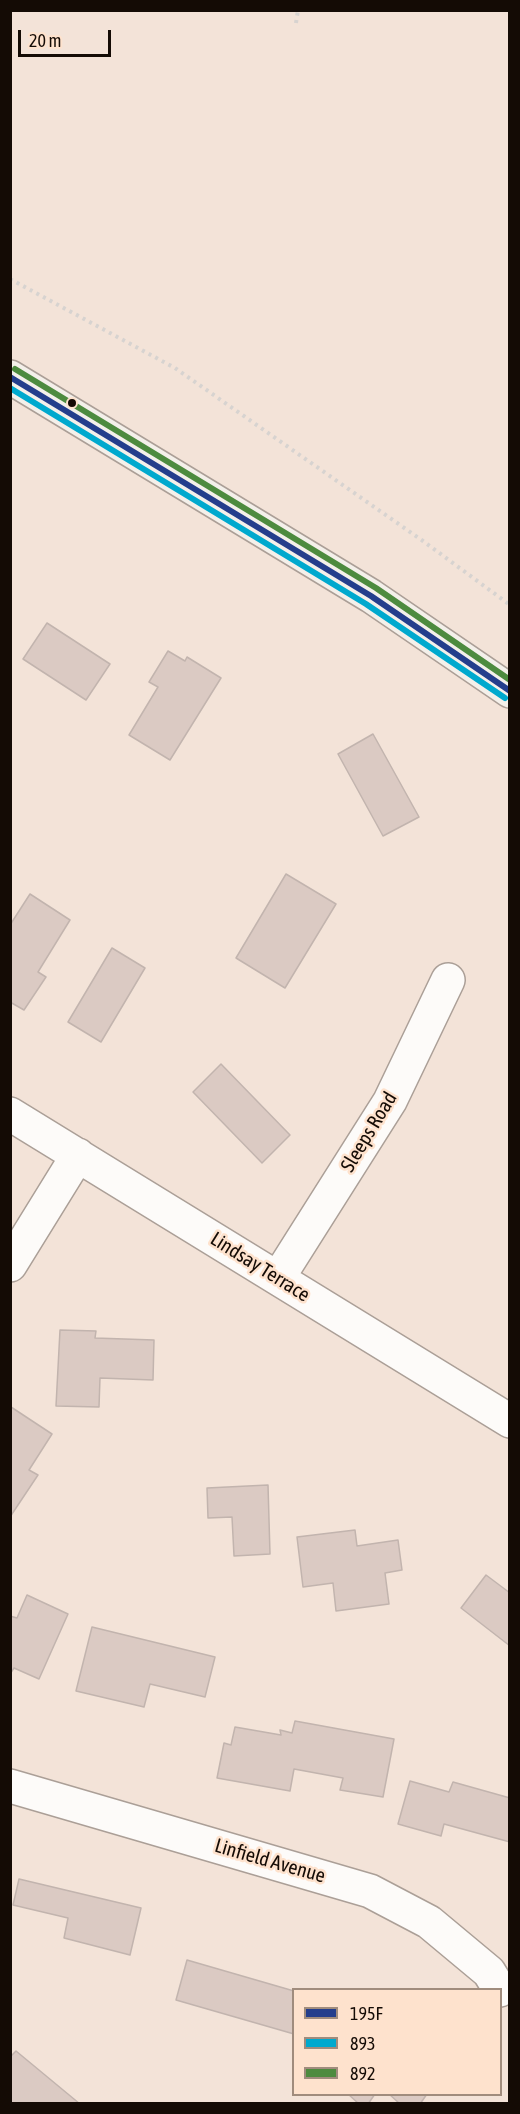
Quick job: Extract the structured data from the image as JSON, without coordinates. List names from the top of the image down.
{
  "streets": {
    "street": ["Sleeps Road", "Lindsay Terrace", "Linfield Avenue"]
  },
  "crossings": [
    ["Sleeps Road", "Lindsay Terrace"]
  ],
  "lines": ["transit line 892", "transit line 195F", "transit line 893"],
  "legend": ["195F", "893", "892"],
  "scale_bar": "20 m"
}
